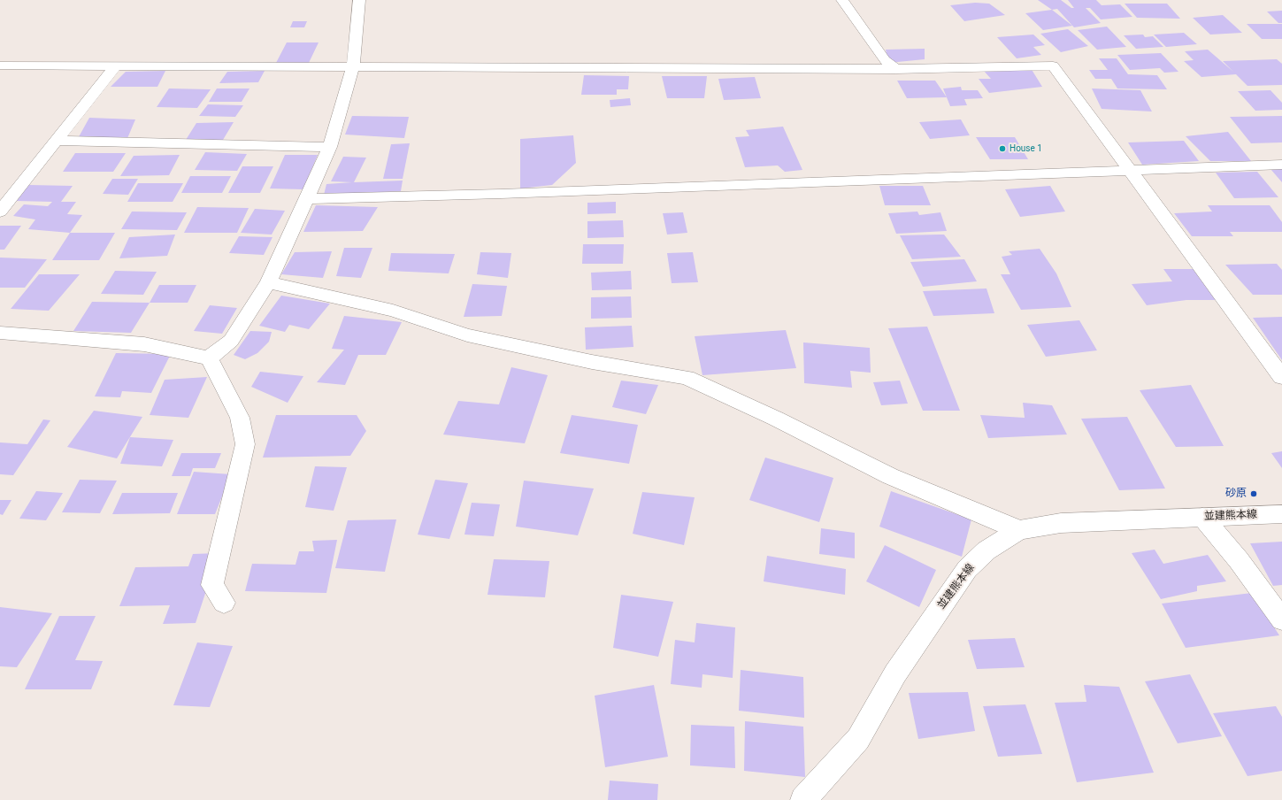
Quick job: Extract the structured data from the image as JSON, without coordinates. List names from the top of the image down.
{
  "streets": {
    "street": ["並建熊本線"]
  },
  "places": ["House 1", "砂原"]
}
